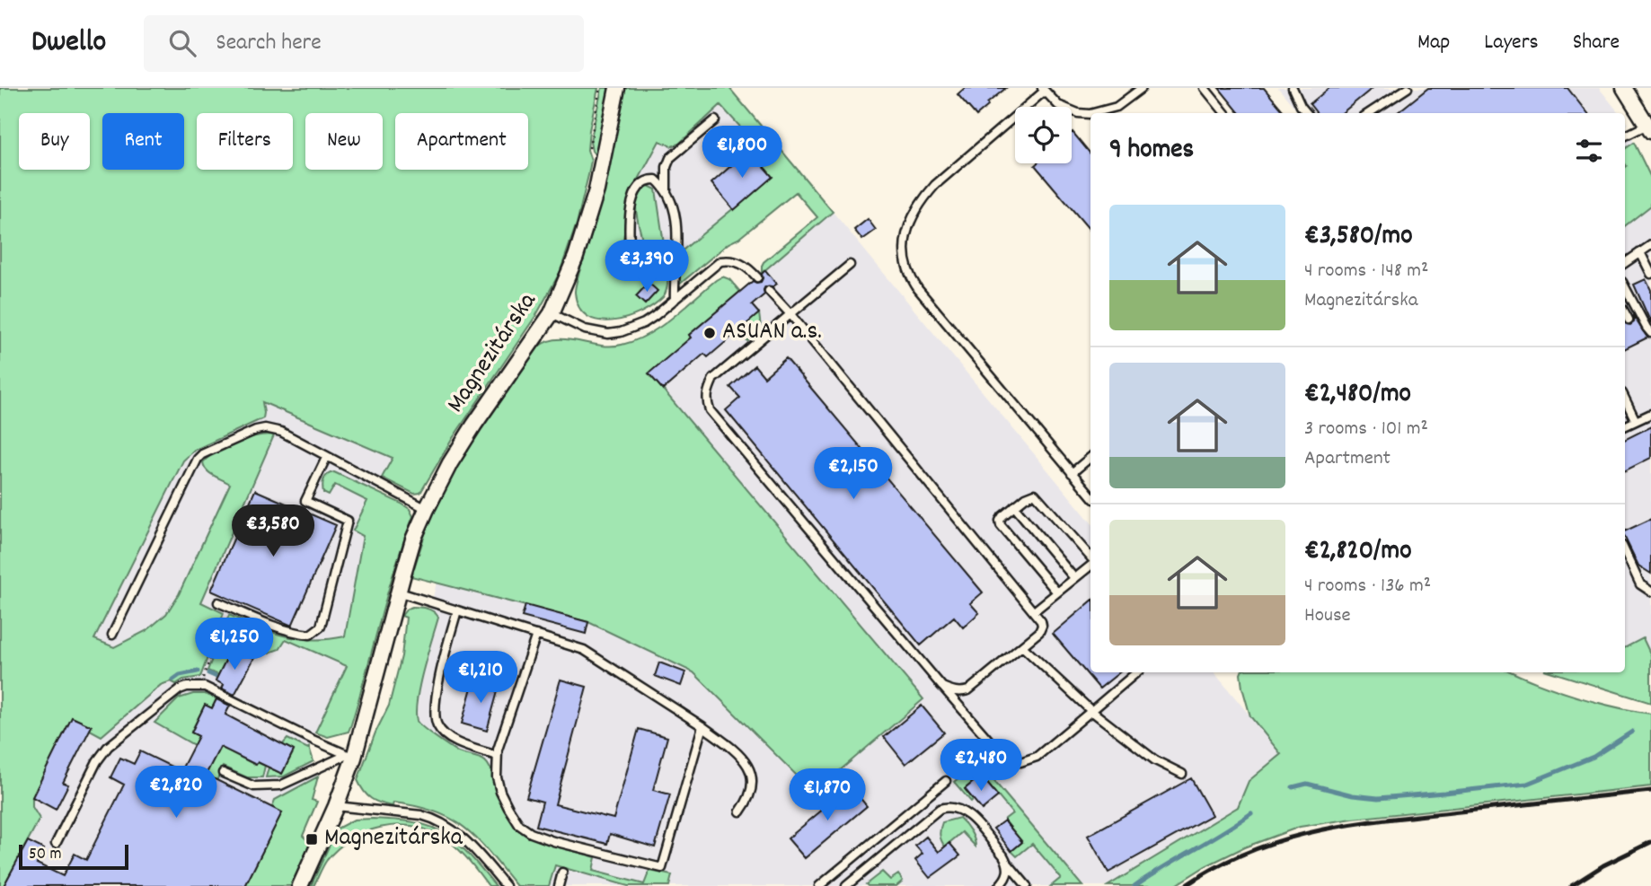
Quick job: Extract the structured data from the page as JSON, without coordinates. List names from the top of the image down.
{
  "streets": {
    "street": ["Magnezitárska"]
  },
  "places": {
    "other": ["ASUAN a.s."],
    "transit": ["Magnezitárska"]
  },
  "scale_bar": "50 m",
  "page": {
    "header": "Dwello",
    "search": "Search here",
    "nav": ["Map", "Layers", "Share"],
    "chip": [
      "Buy",
      "Rent",
      "Filters",
      "New",
      "Apartment"
    ],
    "heading": "9 homes",
    "price": [
      "€1,800",
      "€3,390",
      "€2,150",
      "€3,580",
      "€1,250",
      "€1,210",
      "€2,480",
      "€2,820",
      "€1,870"
    ],
    "list": [
      {
        "name": "€3,580/mo",
        "note": "4 rooms · 148 m² · Magnezitárska"
      },
      {
        "name": "€2,480/mo",
        "note": "3 rooms · 101 m² · Apartment"
      },
      {
        "name": "€2,820/mo",
        "note": "4 rooms · 136 m² · House"
      }
    ],
    "scale": "50 m"
  }
}
